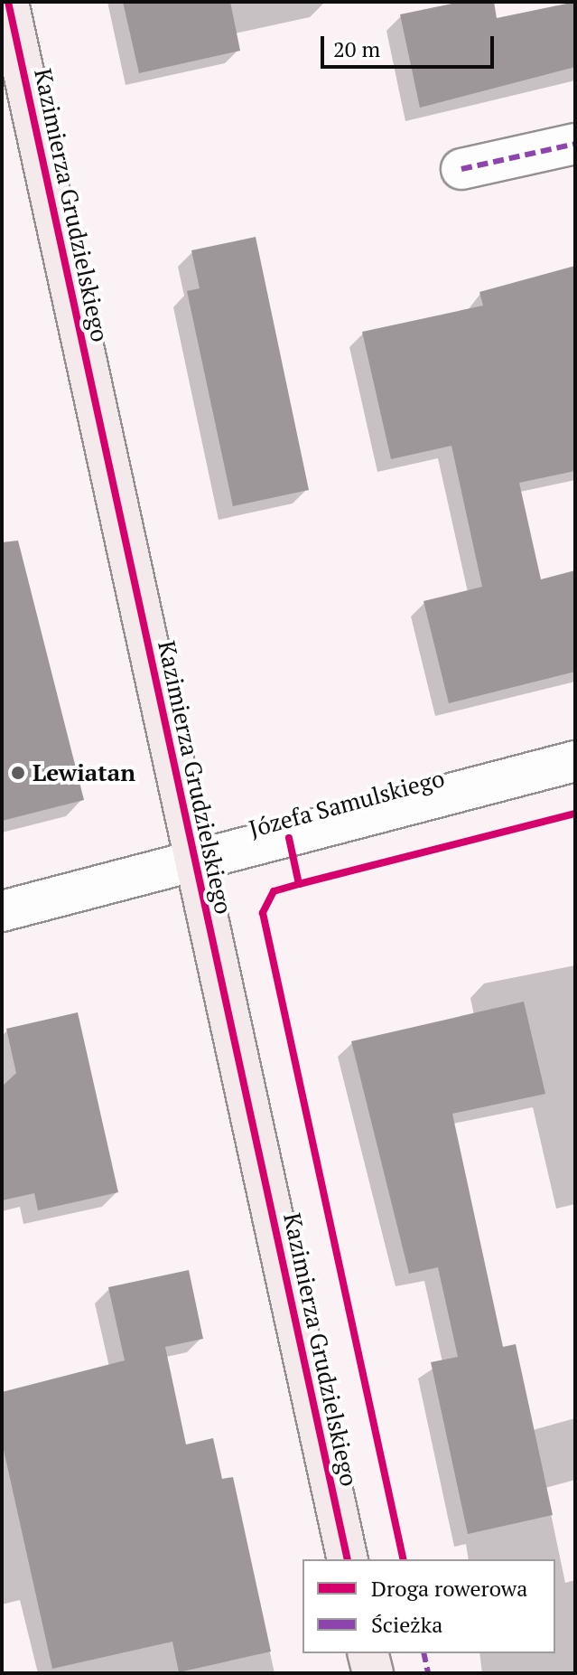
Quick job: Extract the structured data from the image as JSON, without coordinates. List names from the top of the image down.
{
  "streets": {
    "street": ["Kazimierza Grudzielskiego", "Józefa Samulskiego"]
  },
  "crossings": [
    ["Kazimierza Grudzielskiego", "Józefa Samulskiego"]
  ],
  "places": ["Lewiatan"],
  "legend": ["Droga rowerowa", "Ścieżka"],
  "scale_bar": "20 m"
}
